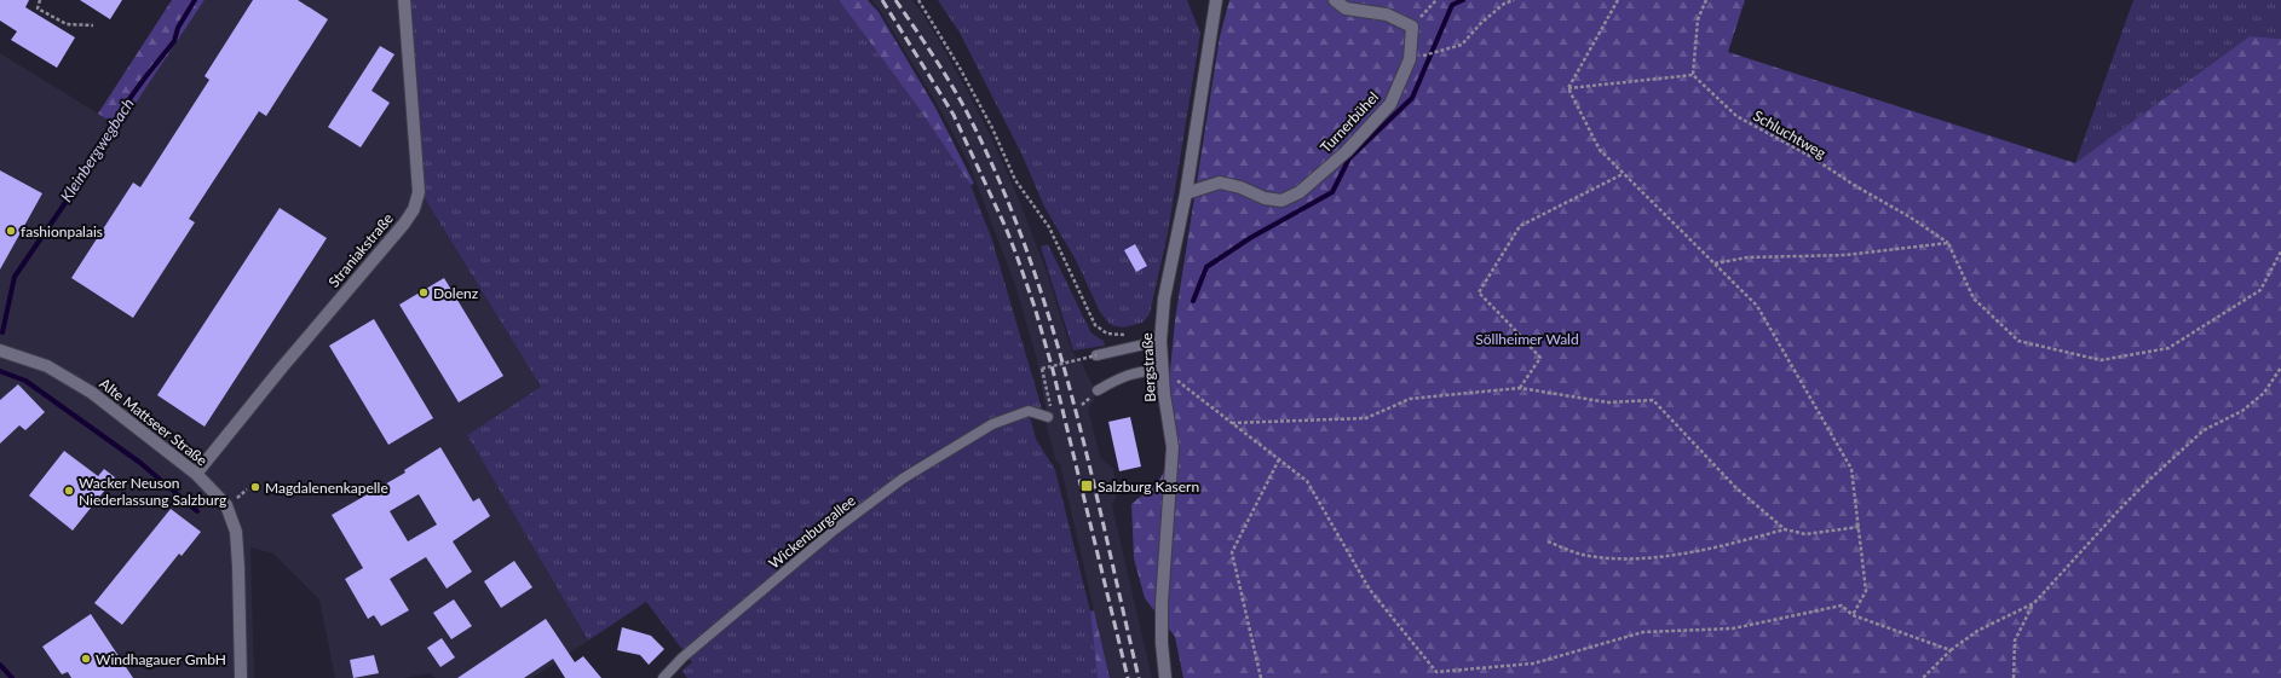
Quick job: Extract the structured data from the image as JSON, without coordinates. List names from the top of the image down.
{
  "streets": {
    "street": [
      "Turnerbühel",
      "Straniakstraße",
      "Bergstraße",
      "Alte Mattseer Straße"
    ],
    "lane": ["Wickenburgallee"],
    "path": ["Schluchtweg"]
  },
  "crossings": [
    ["Turnerbühel", "Bergstraße"],
    ["Straniakstraße", "Alte Mattseer Straße"]
  ],
  "water": ["Kleinbergwegbach"],
  "parks": ["Söllheimer Wald"],
  "places": {
    "other": [
      "fashionpalais",
      "Dolenz",
      "Magdalenenkapelle",
      "Wacker Neuson Niederlassung Salzburg",
      "Windhagauer GmbH"
    ],
    "transit": ["Salzburg Kasern"]
  }
}
